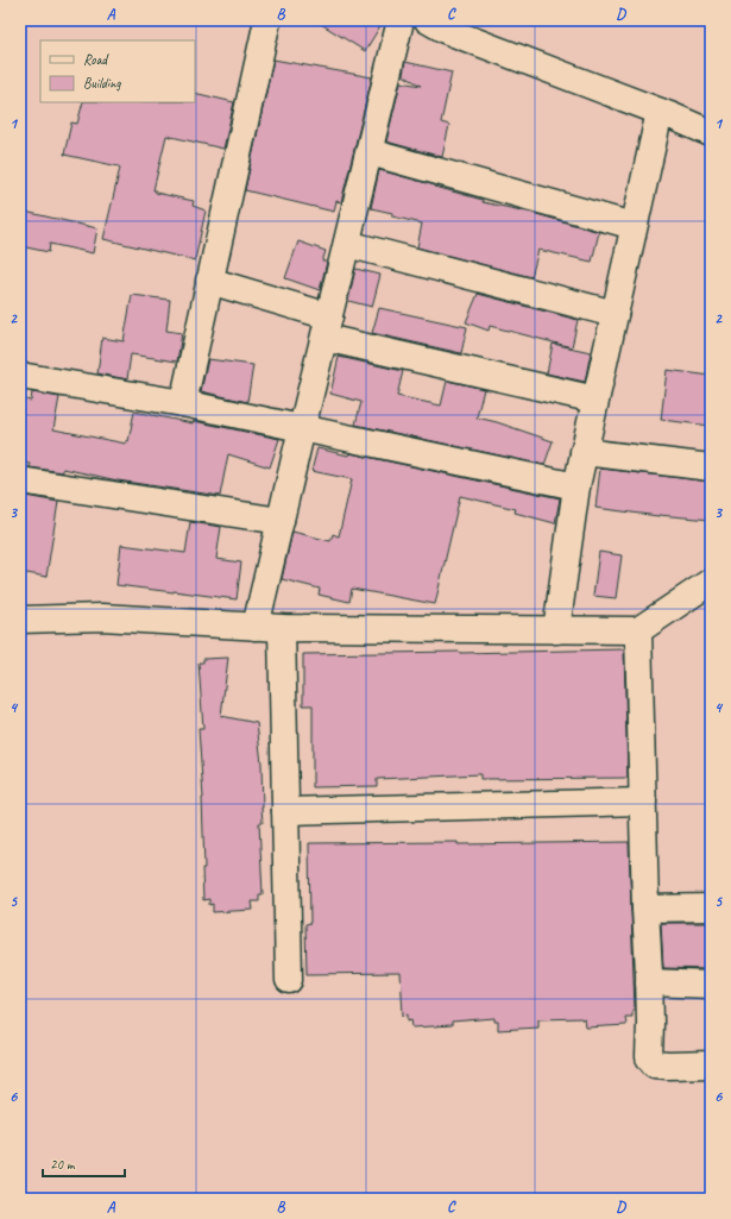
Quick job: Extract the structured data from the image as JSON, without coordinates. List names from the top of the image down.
{
  "legend": ["Road", "Building"],
  "scale_bar": "20 m",
  "grid": {
    "columns": [
      "A",
      "B",
      "C",
      "D"
    ],
    "rows": [
      "1",
      "2",
      "3",
      "4",
      "5",
      "6"
    ]
  }
}
